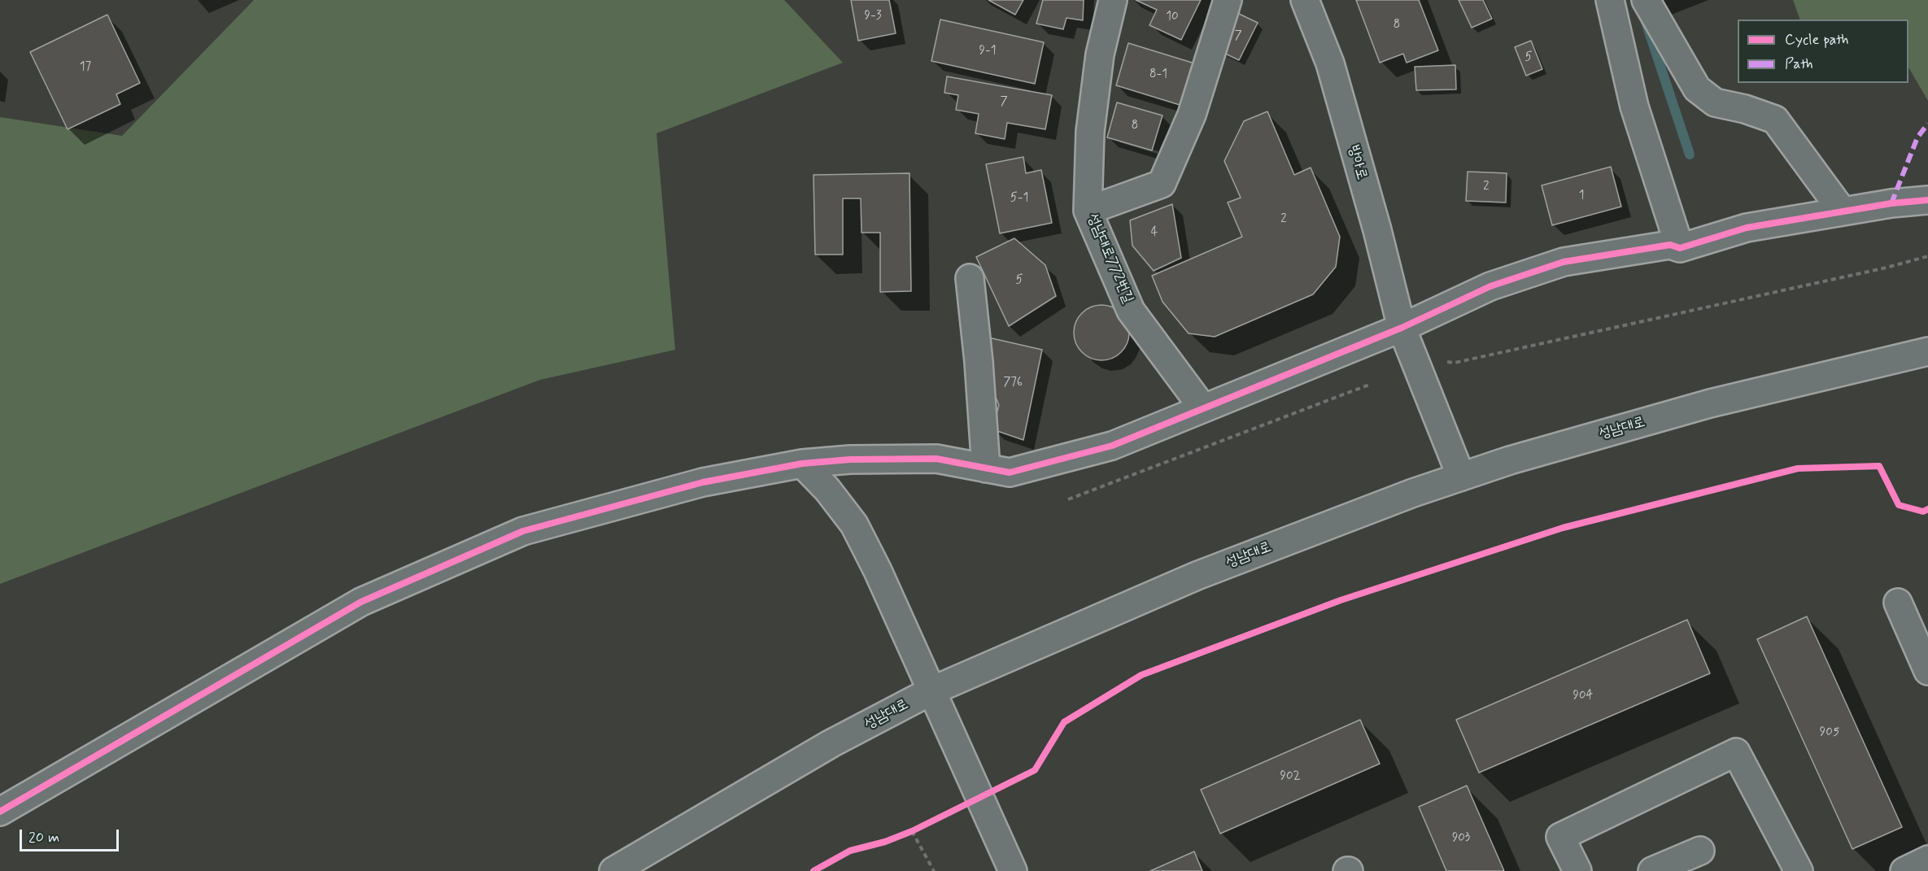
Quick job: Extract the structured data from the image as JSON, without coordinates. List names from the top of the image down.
{
  "streets": {
    "street": ["방아로", "성남대로772번길", "성남대로"]
  },
  "crossings": [
    ["방아로", "성남대로"]
  ],
  "house_numbers": [
    "9-3",
    "10",
    "8",
    "7",
    "9-1",
    "5",
    "17",
    "8-1",
    "7",
    "8",
    "2",
    "1",
    "5-1",
    "2",
    "4",
    "5",
    "776",
    "904",
    "905",
    "902",
    "903"
  ],
  "legend": ["Cycle path", "Path"],
  "scale_bar": "20 m"
}
